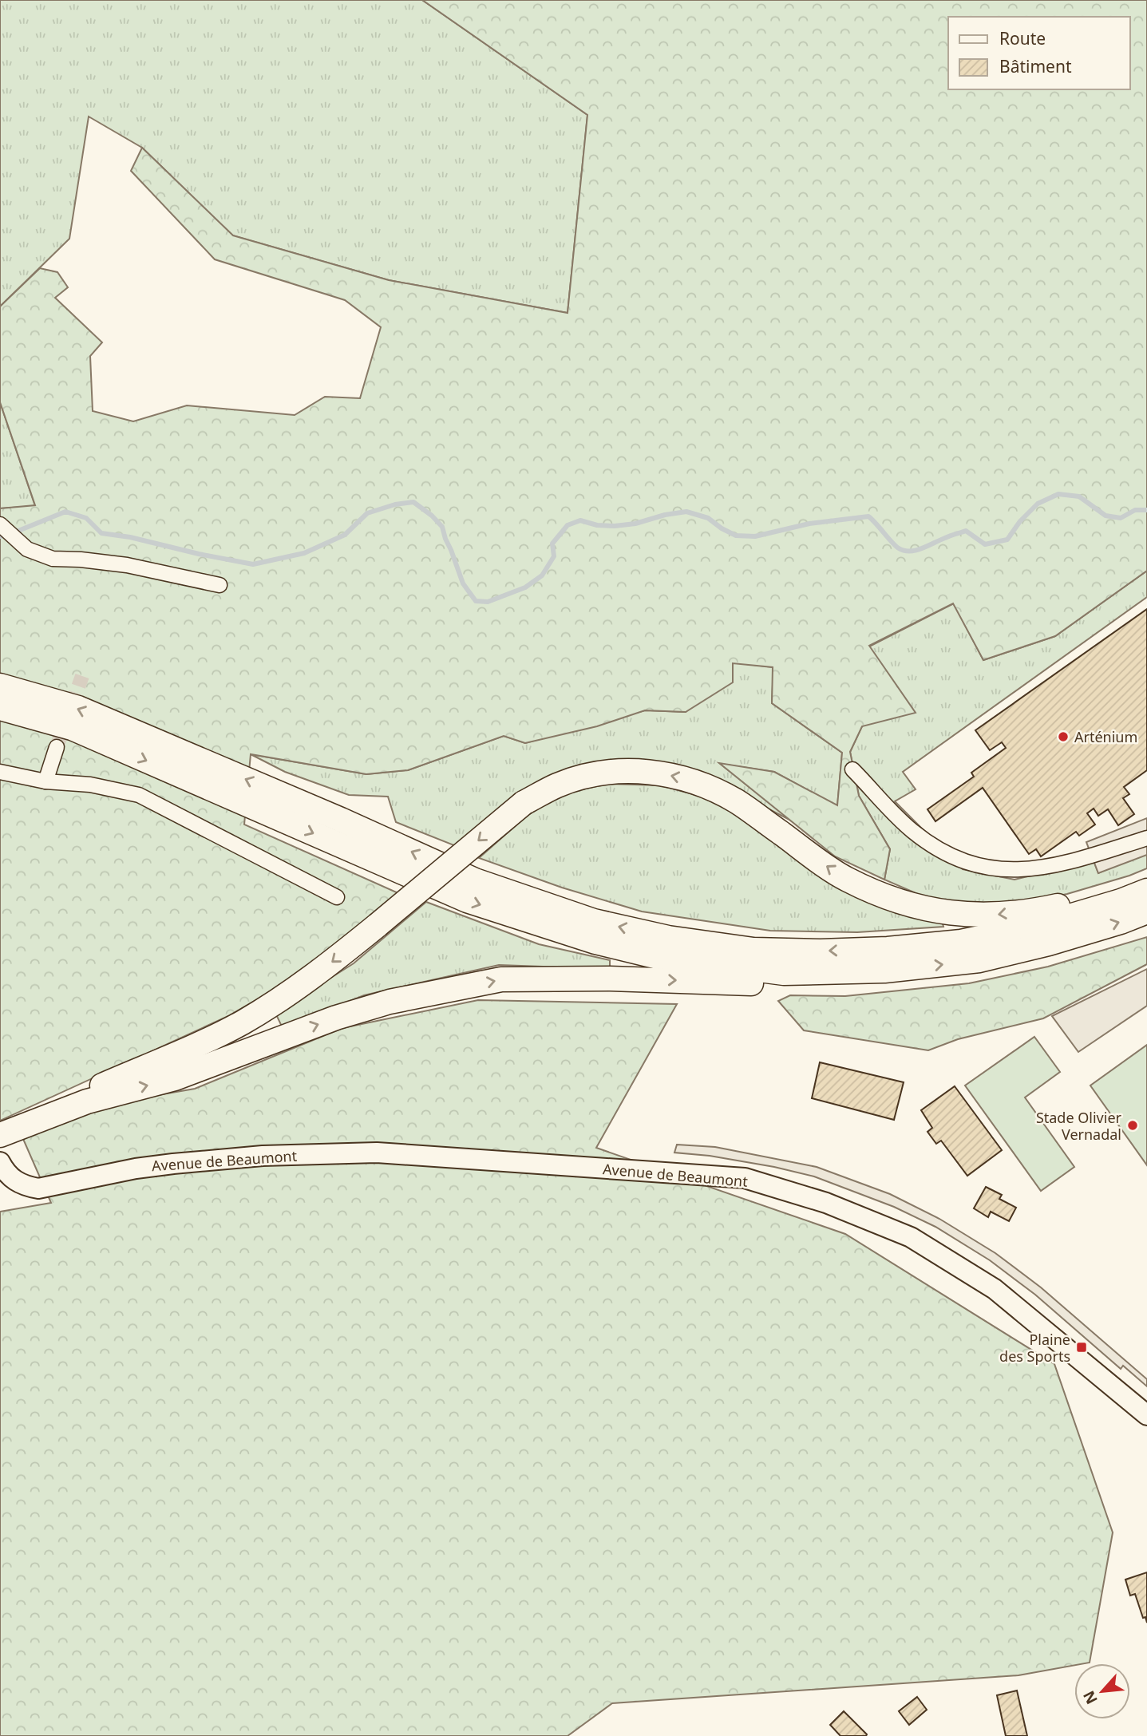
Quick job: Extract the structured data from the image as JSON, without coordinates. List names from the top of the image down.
{
  "streets": {
    "main road": ["Avenue de Beaumont"]
  },
  "places": {
    "other": ["Arténium", "Stade Olivier Vernadal"],
    "transit": ["Plaine des Sports"]
  },
  "legend": ["Route", "Bâtiment"],
  "north": "bottom left"
}
